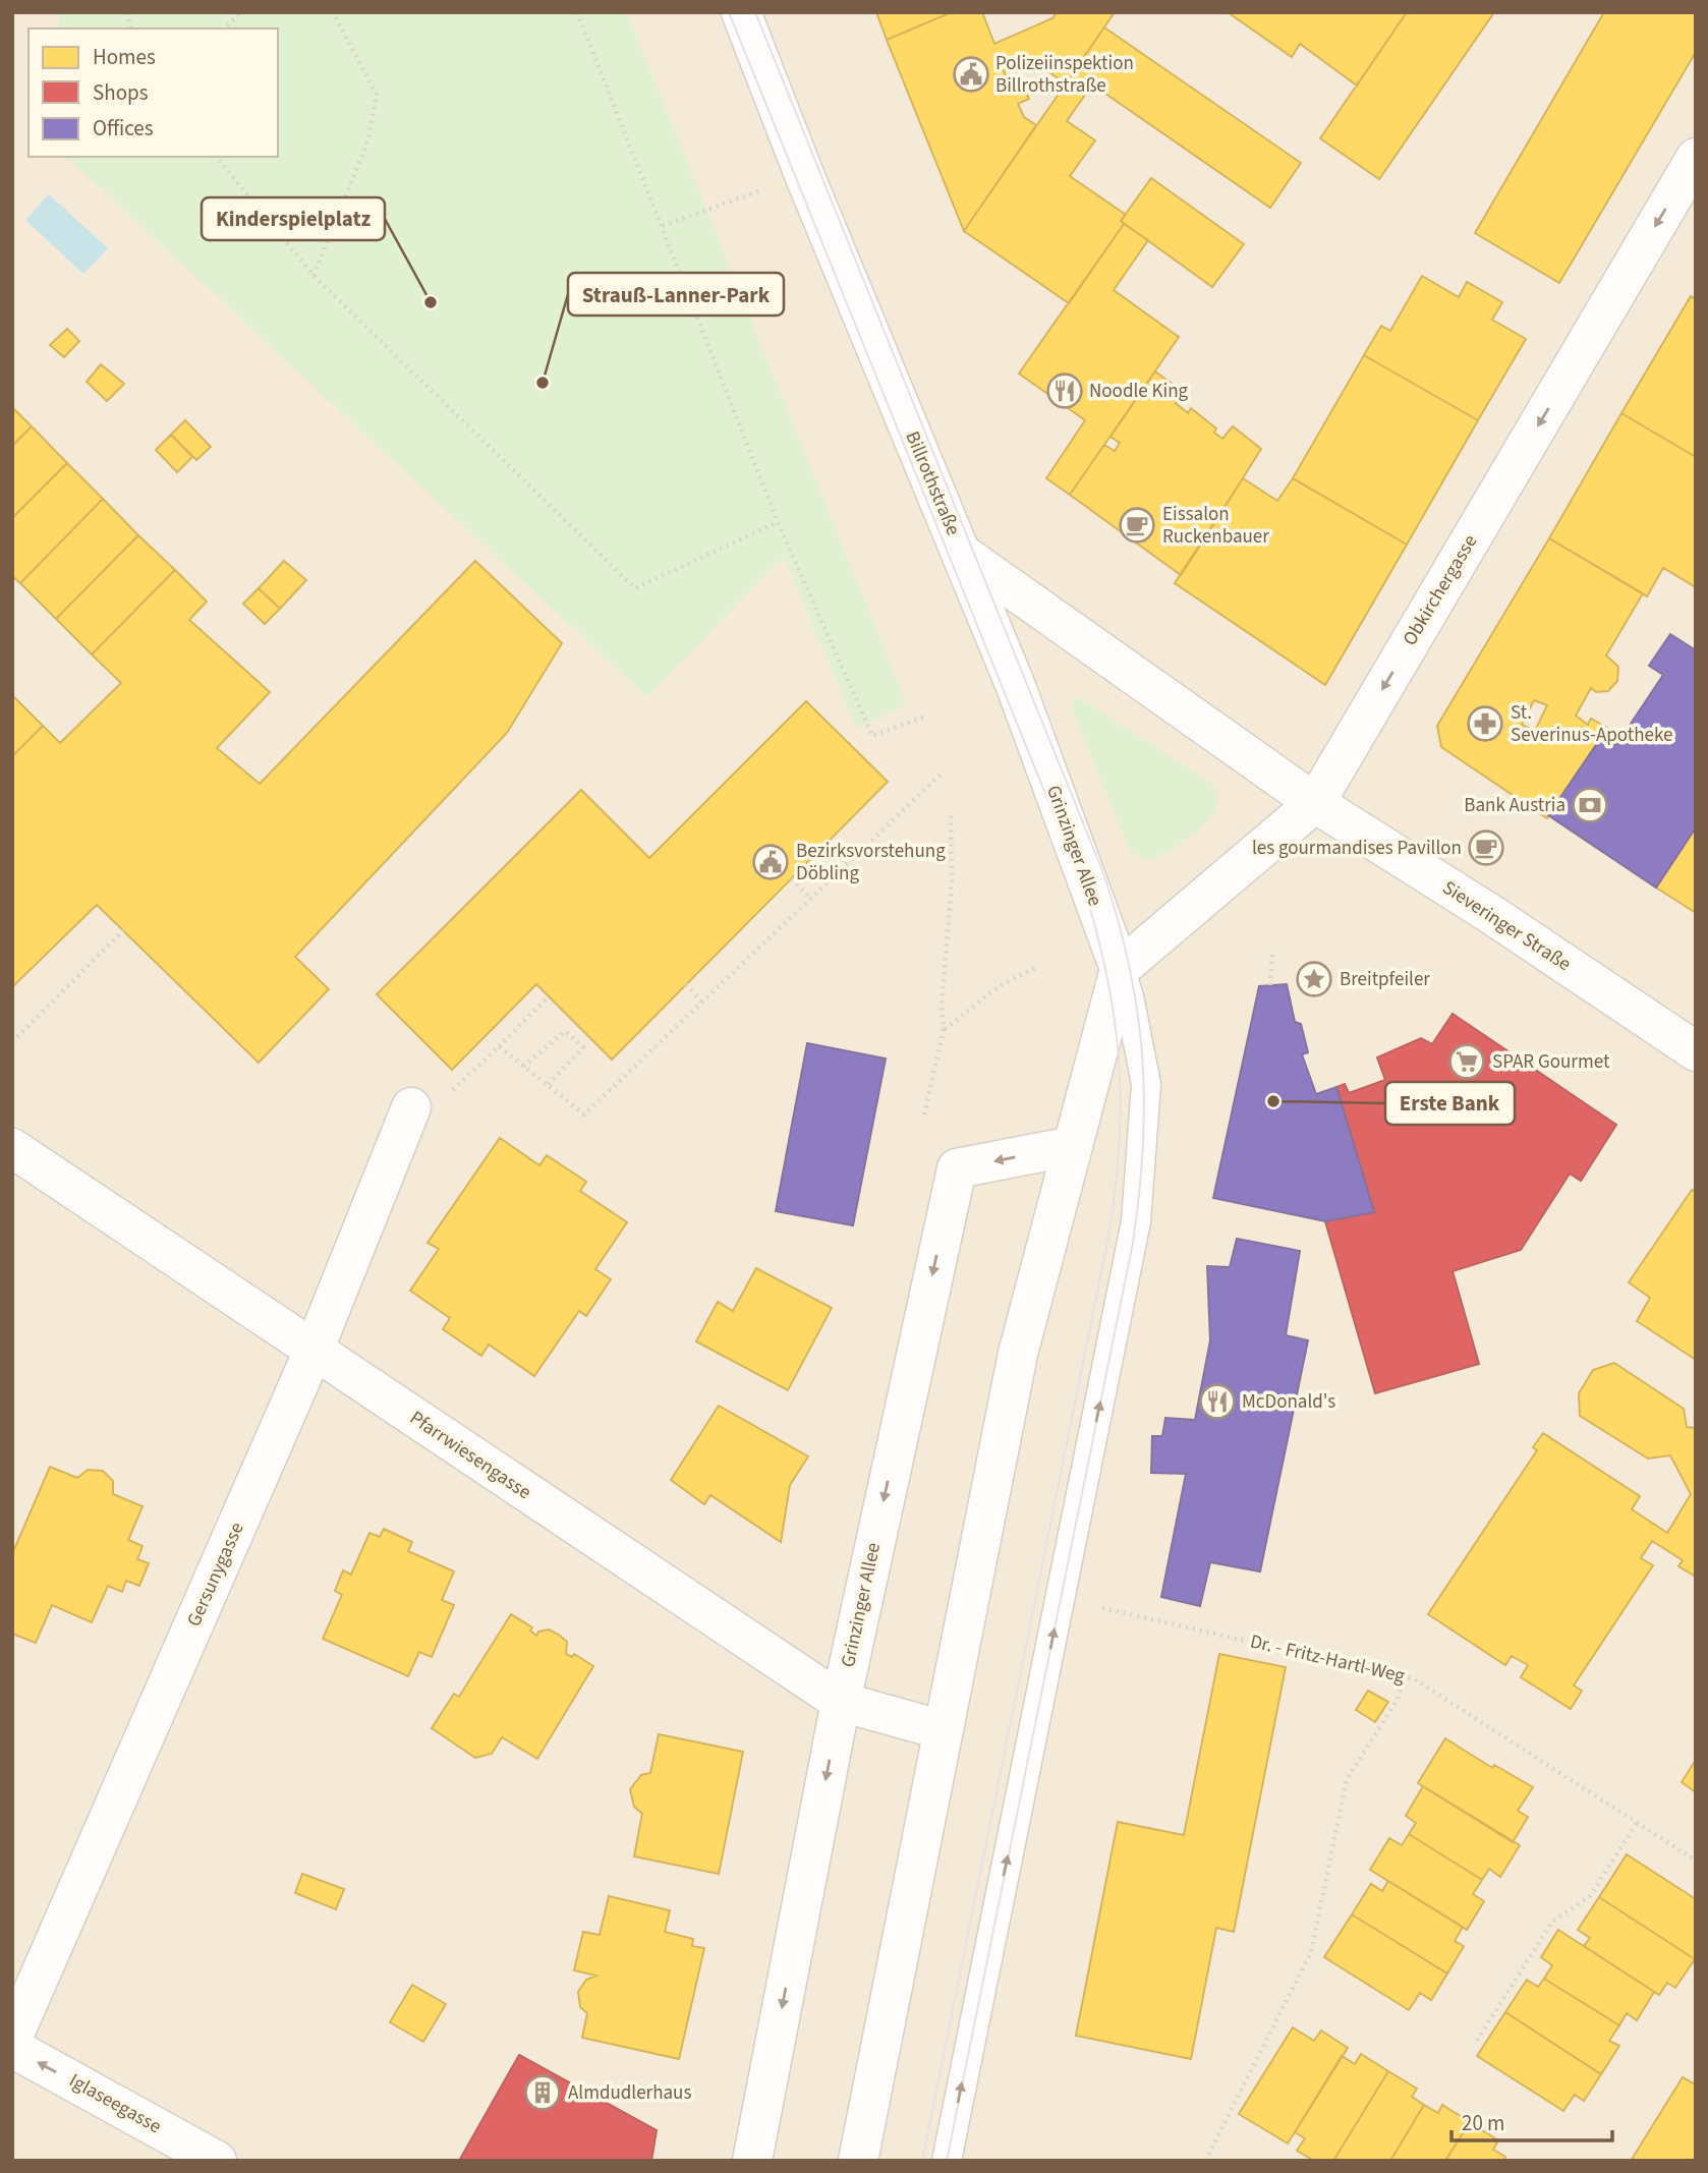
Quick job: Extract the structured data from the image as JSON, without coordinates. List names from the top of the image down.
{
  "streets": {
    "street": [
      "Billrothstraße",
      "Obkirchergasse",
      "Grinzinger Allee",
      "Sieveringer Straße",
      "Pfarrwiesengasse",
      "Gersunygasse",
      "Iglaseegasse"
    ],
    "path": ["Dr. - Fritz-Hartl-Weg"]
  },
  "crossings": [
    ["Billrothstraße", "Obkirchergasse"],
    ["Billrothstraße", "Grinzinger Allee"],
    ["Billrothstraße", "Sieveringer Straße"],
    ["Obkirchergasse", "Grinzinger Allee"],
    ["Obkirchergasse", "Sieveringer Straße"],
    ["Grinzinger Allee", "Pfarrwiesengasse"],
    ["Pfarrwiesengasse", "Gersunygasse"]
  ],
  "one_way": ["Obkirchergasse", "Iglaseegasse"],
  "places": {
    "public building": ["Polizeiinspektion Billrothstraße", "Bezirksvorstehung Döbling"],
    "other": ["Kinderspielplatz", "Strauß-Lanner-Park", "Erste Bank"],
    "restaurant": ["Noodle King", "McDonald's"],
    "cafe": ["Eissalon Ruckenbauer", "les gourmandises Pavillon"],
    "pharmacy": ["St. Severinus-Apotheke"],
    "bank": ["Bank Austria"],
    "place": ["Breitpfeiler"],
    "supermarket": ["SPAR Gourmet"],
    "building": ["Almdudlerhaus"]
  },
  "legend": ["Homes", "Shops", "Offices"],
  "scale_bar": "20 m"
}
